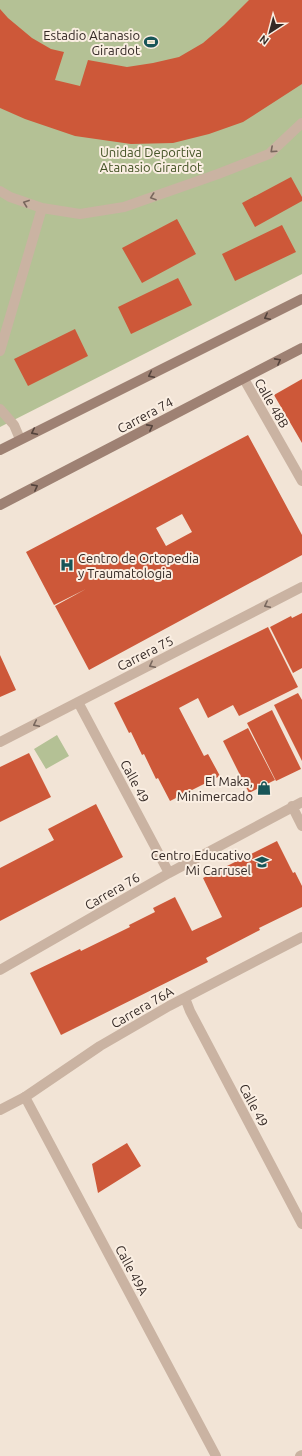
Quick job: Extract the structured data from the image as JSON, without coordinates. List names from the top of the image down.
{
  "streets": {
    "main road": ["Carrera 74"],
    "street": [
      "Calle 48B",
      "Carrera 75",
      "Calle 49",
      "Carrera 76",
      "Carrera 76A",
      "Calle 49A"
    ]
  },
  "crossings": [
    ["Calle 48B", "Carrera 74"],
    ["Carrera 75", "Calle 49"],
    ["Calle 49", "Carrera 76"],
    ["Calle 49", "Carrera 76A"],
    ["Carrera 76A", "Calle 49A"]
  ],
  "one_way": ["Carrera 75"],
  "parks": ["Unidad Deportiva Atanasio Girardot"],
  "places": {
    "sports": ["Estadio Atanasio Girardot"],
    "hospital": ["Centro de Ortopedia y Traumatologia"],
    "shop": ["El Maka, Minimercado"],
    "school or university": ["Centro Educativo Mi Carrusel"]
  },
  "north": "bottom left"
}
